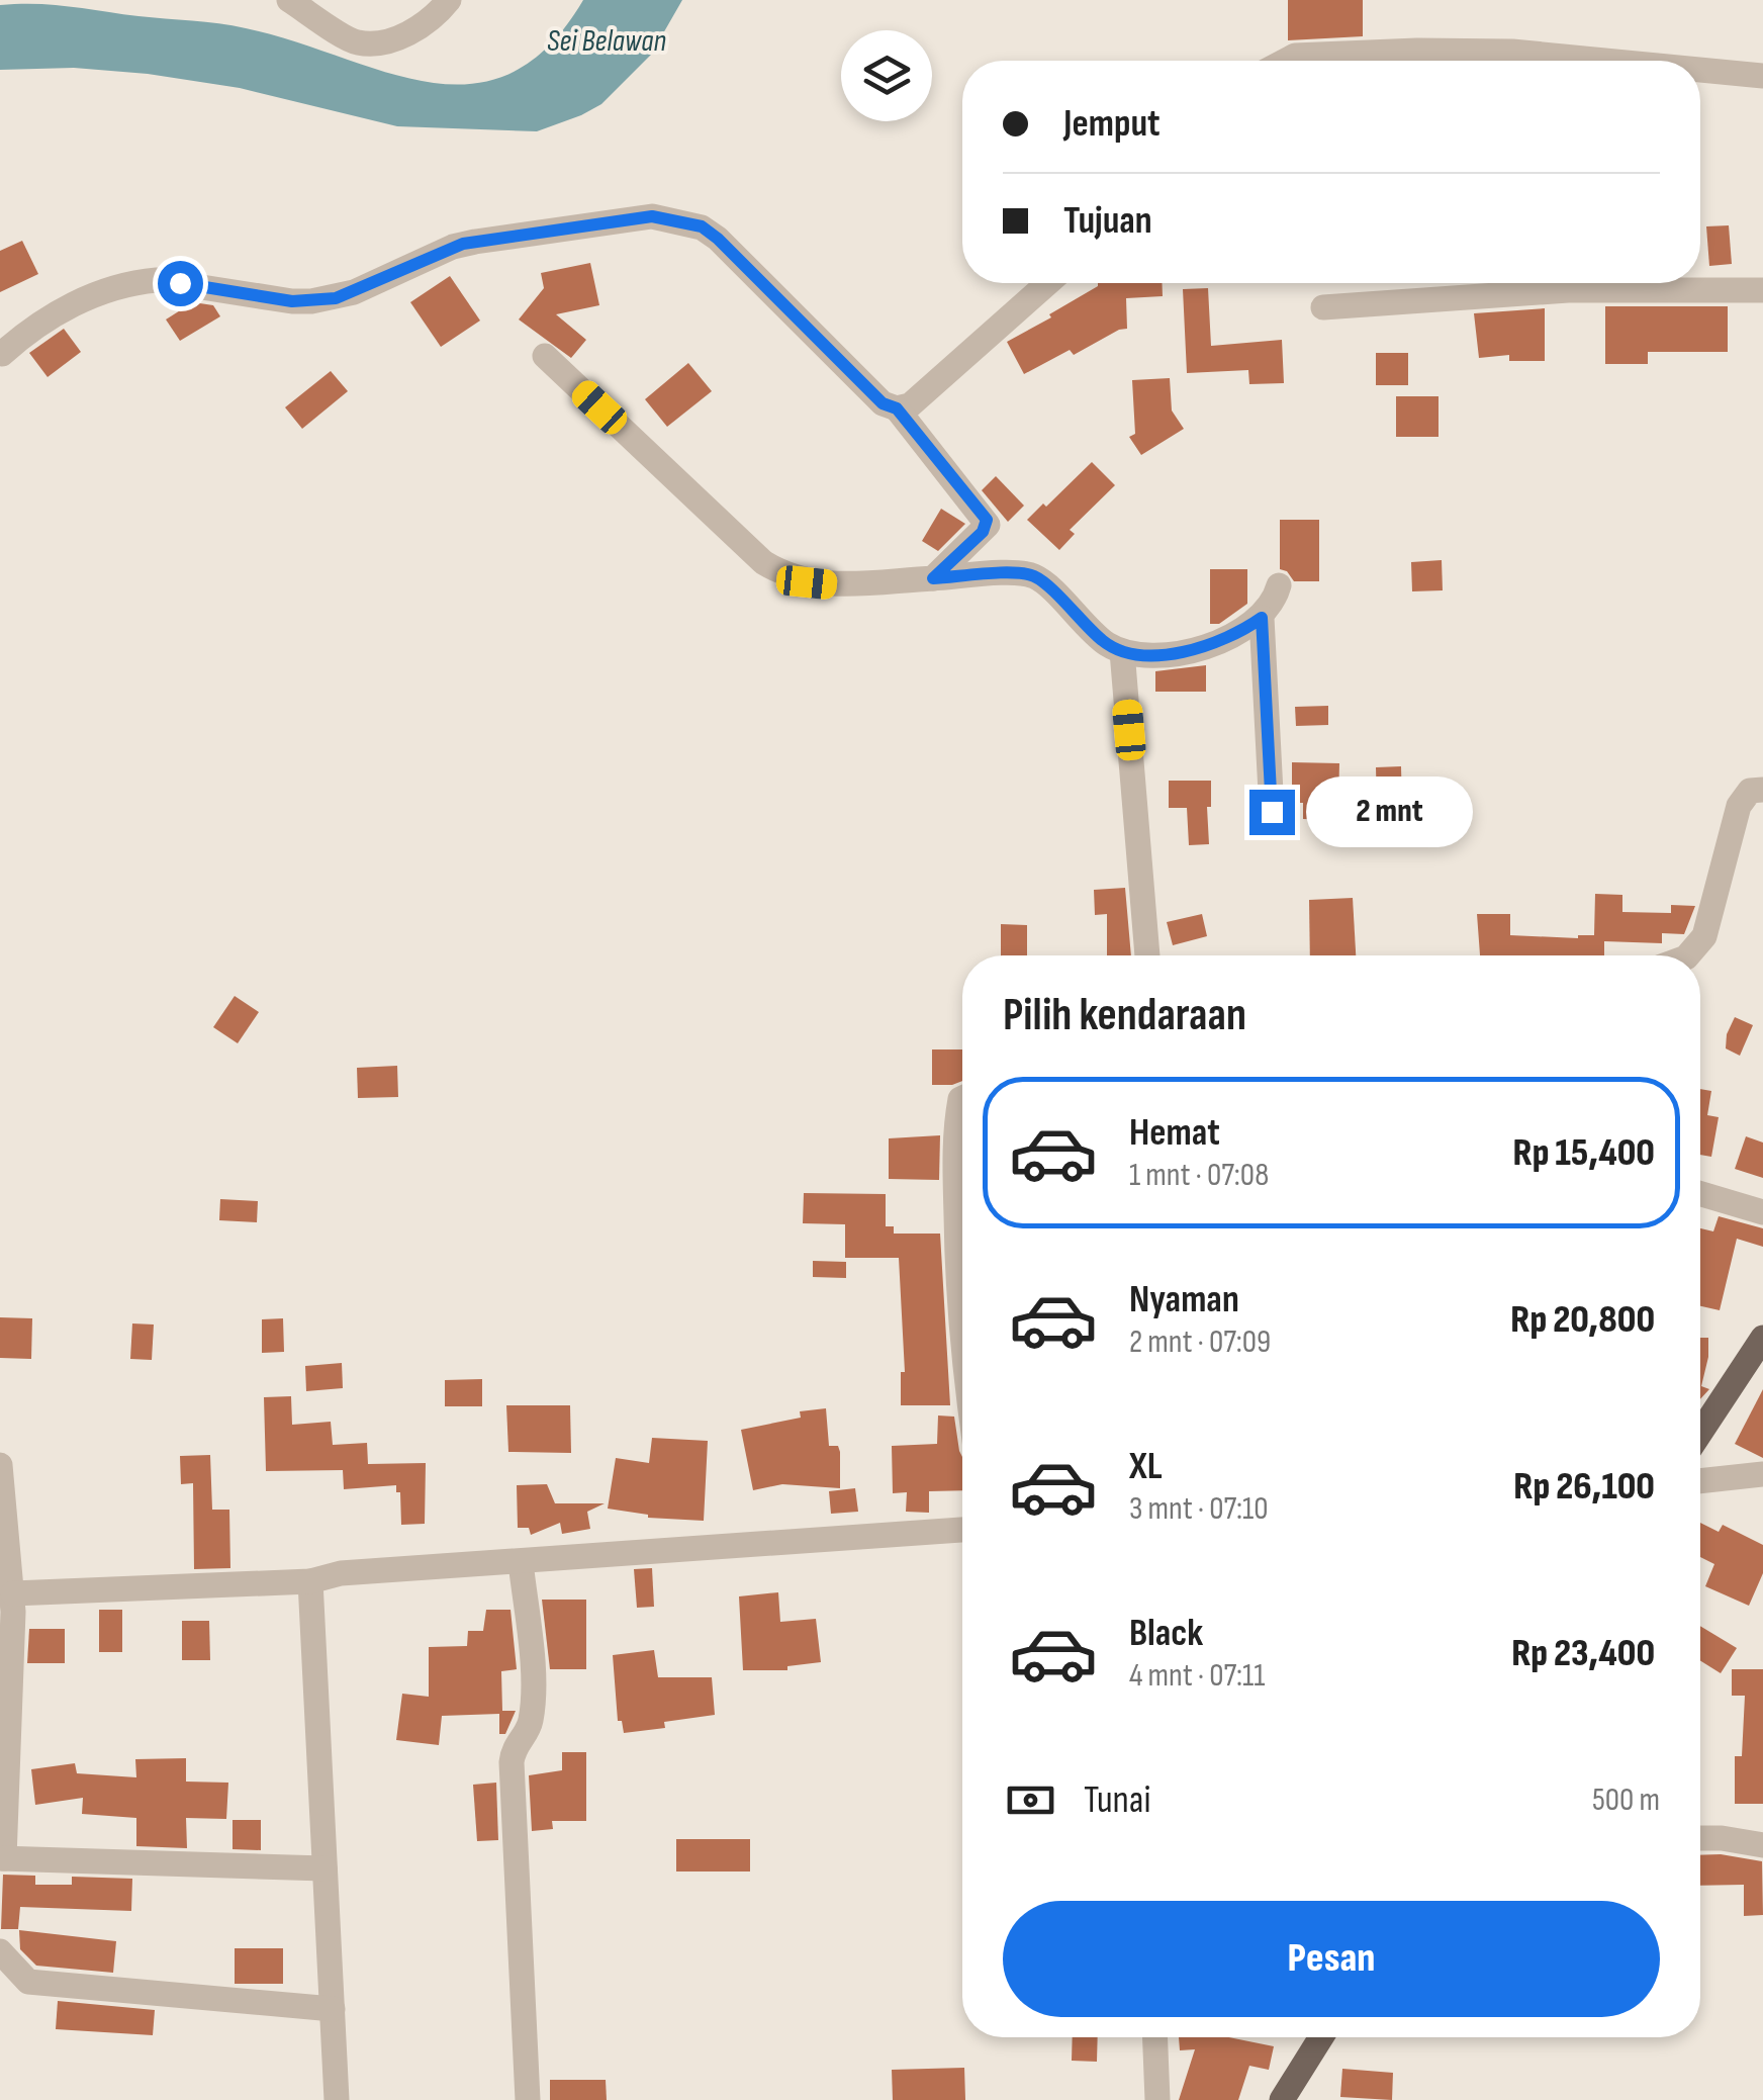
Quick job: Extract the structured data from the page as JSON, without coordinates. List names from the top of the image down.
{
  "water": ["Sei Belawan"],
  "page": {
    "banner": ["Jemput", "Tujuan"],
    "bubble": "2 mnt",
    "heading": "Pilih kendaraan",
    "list": [
      {
        "name": "Hemat",
        "note": "1 mnt · 07:08",
        "value": "Rp 15,400"
      },
      {
        "name": "Nyaman",
        "note": "2 mnt · 07:09",
        "value": "Rp 20,800"
      },
      {
        "name": "XL",
        "note": "3 mnt · 07:10",
        "value": "Rp 26,100"
      },
      {
        "name": "Black",
        "note": "4 mnt · 07:11",
        "value": "Rp 23,400"
      }
    ],
    "pay": ["Tunai", "500 m"],
    "buttons": "Pesan"
  }
}
